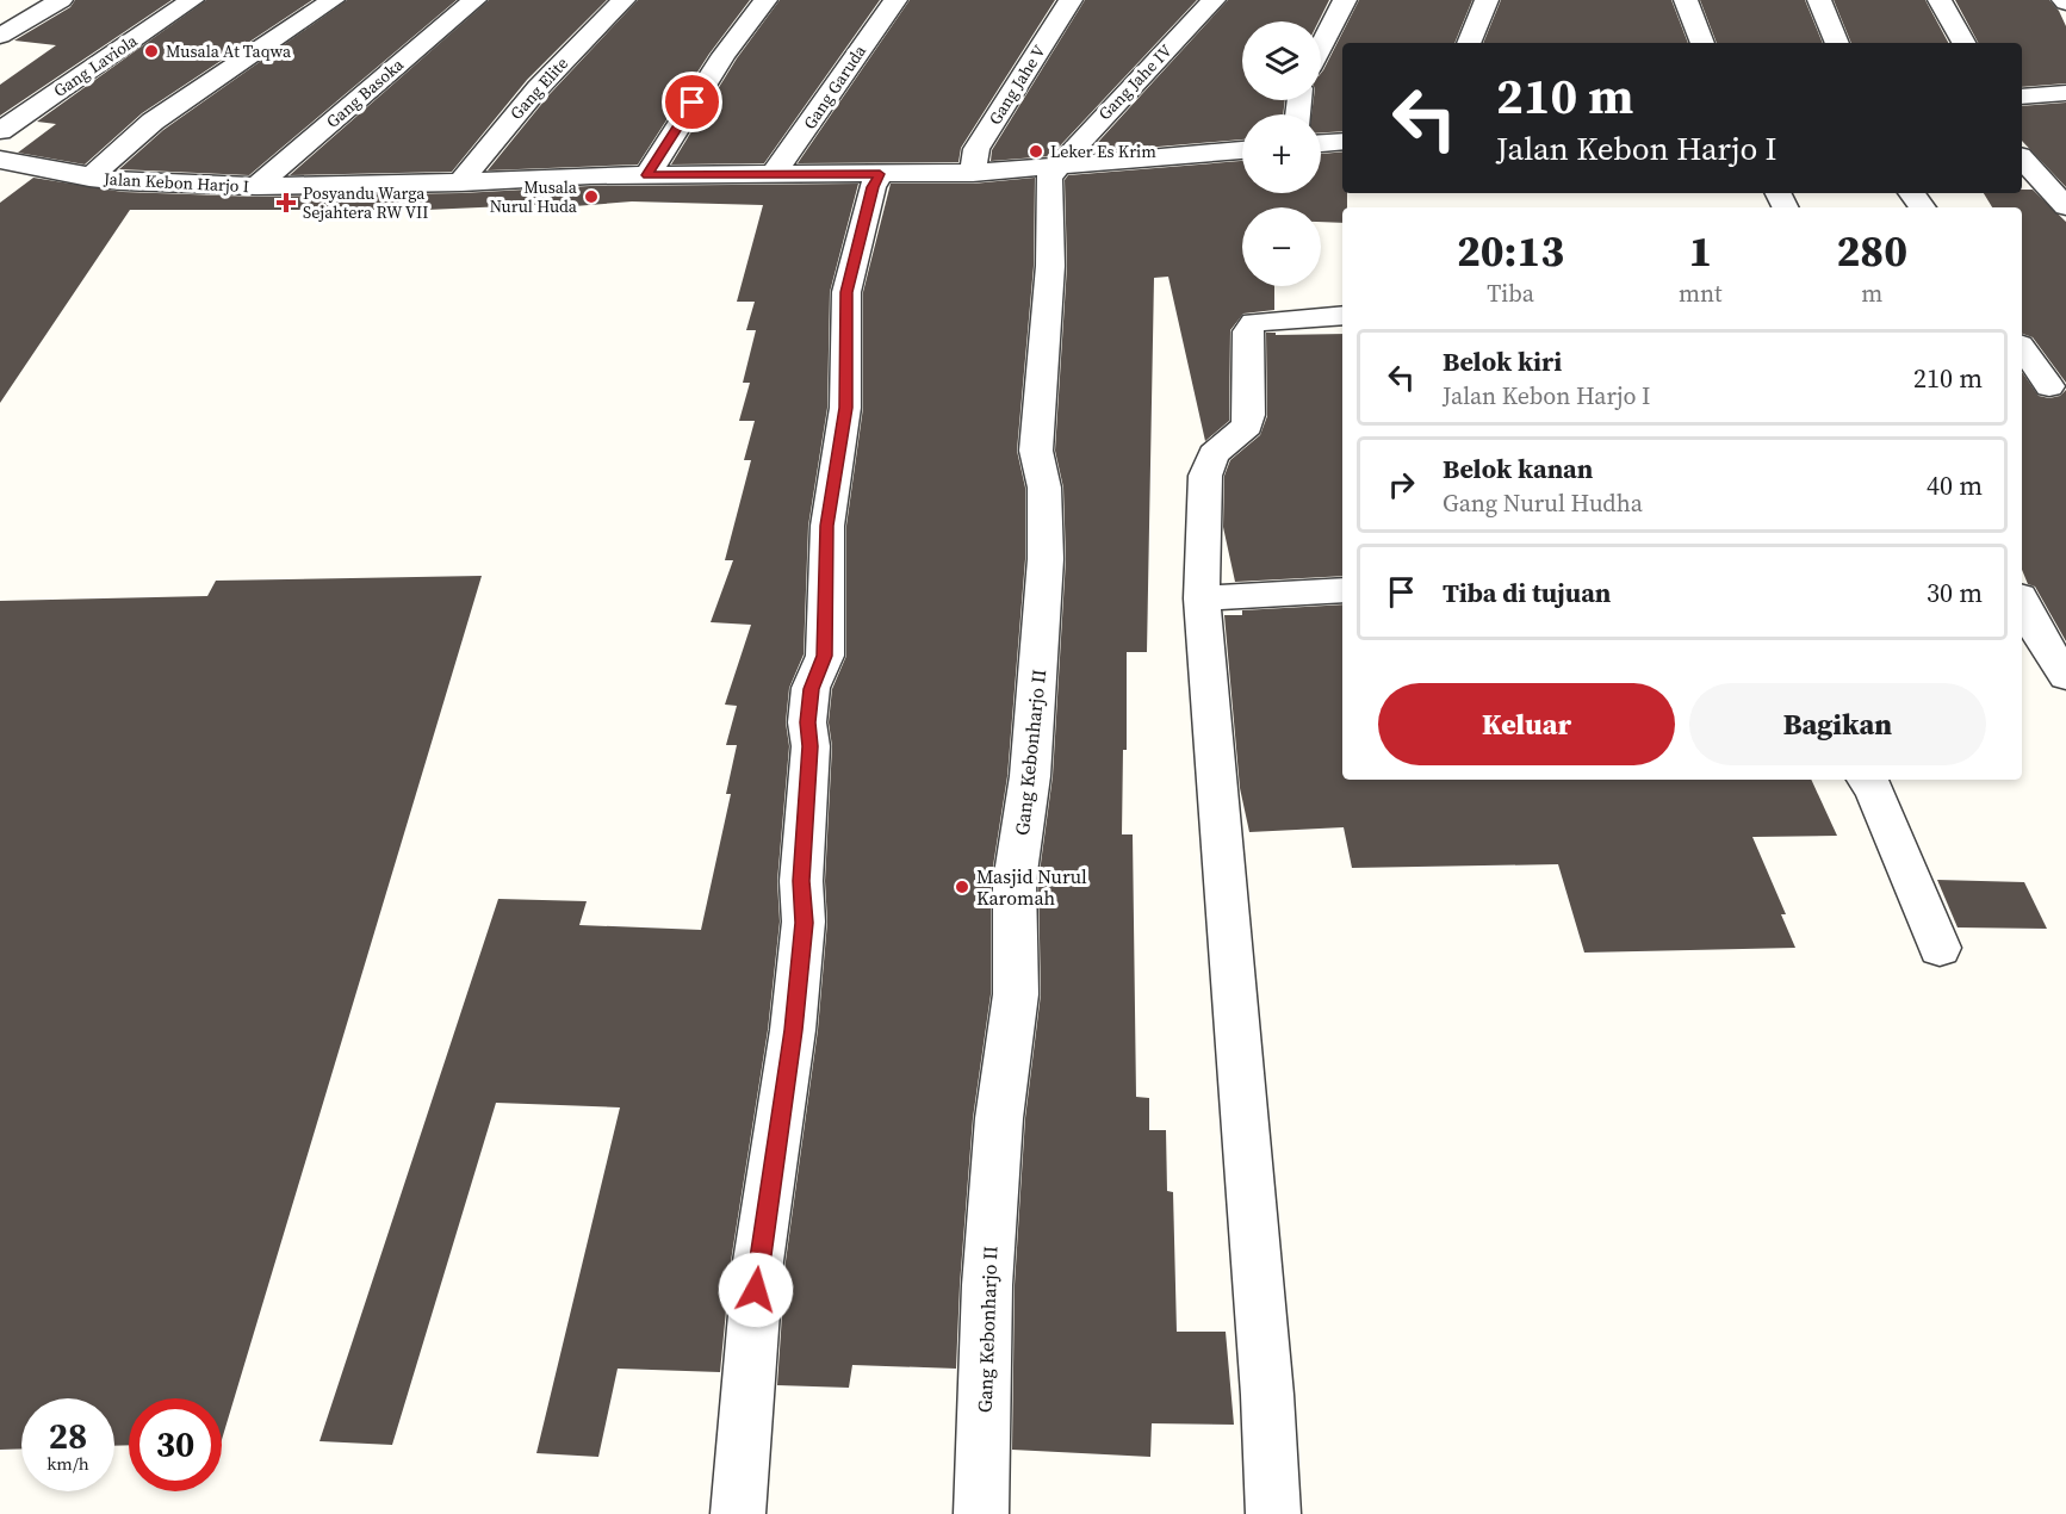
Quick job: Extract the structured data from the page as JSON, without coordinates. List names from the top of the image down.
{
  "streets": {
    "street": [
      "Gang Laviola",
      "Gang Jahe IV",
      "Gang Jahe V",
      "Gang Garuda",
      "Gang Elite",
      "Gang Basoka",
      "Jalan Kebon Harjo I",
      "Gang Kebonharjo II"
    ]
  },
  "crossings": [
    ["Gang Jahe IV", "Jalan Kebon Harjo I"],
    ["Gang Jahe IV", "Gang Kebonharjo II"],
    ["Gang Jahe V", "Jalan Kebon Harjo I"],
    ["Gang Garuda", "Jalan Kebon Harjo I"],
    ["Gang Elite", "Jalan Kebon Harjo I"],
    ["Gang Basoka", "Jalan Kebon Harjo I"],
    ["Jalan Kebon Harjo I", "Gang Kebonharjo II"]
  ],
  "places": {
    "other": [
      "Musala At Taqwa",
      "Leker Es Krim",
      "Musala Nurul Huda",
      "Masjid Nurul Karomah"
    ],
    "health": ["Posyandu Warga Sejahtera RW VII"]
  },
  "page": {
    "map_buttons": ["+", "−"],
    "turn": ["210 m", "Jalan Kebon Harjo I"],
    "eta": [
      "20:13",
      "Tiba",
      "1",
      "mnt",
      "280",
      "m"
    ],
    "list": [
      {
        "name": "Belok kiri",
        "note": "Jalan Kebon Harjo I",
        "value": "210 m"
      },
      {
        "name": "Belok kanan",
        "note": "Gang Nurul Hudha",
        "value": "40 m"
      },
      {
        "name": "Tiba di tujuan",
        "value": "30 m"
      }
    ],
    "buttons": ["Keluar", "Bagikan"],
    "speed": "28 km/h",
    "limit": "30"
  }
}
